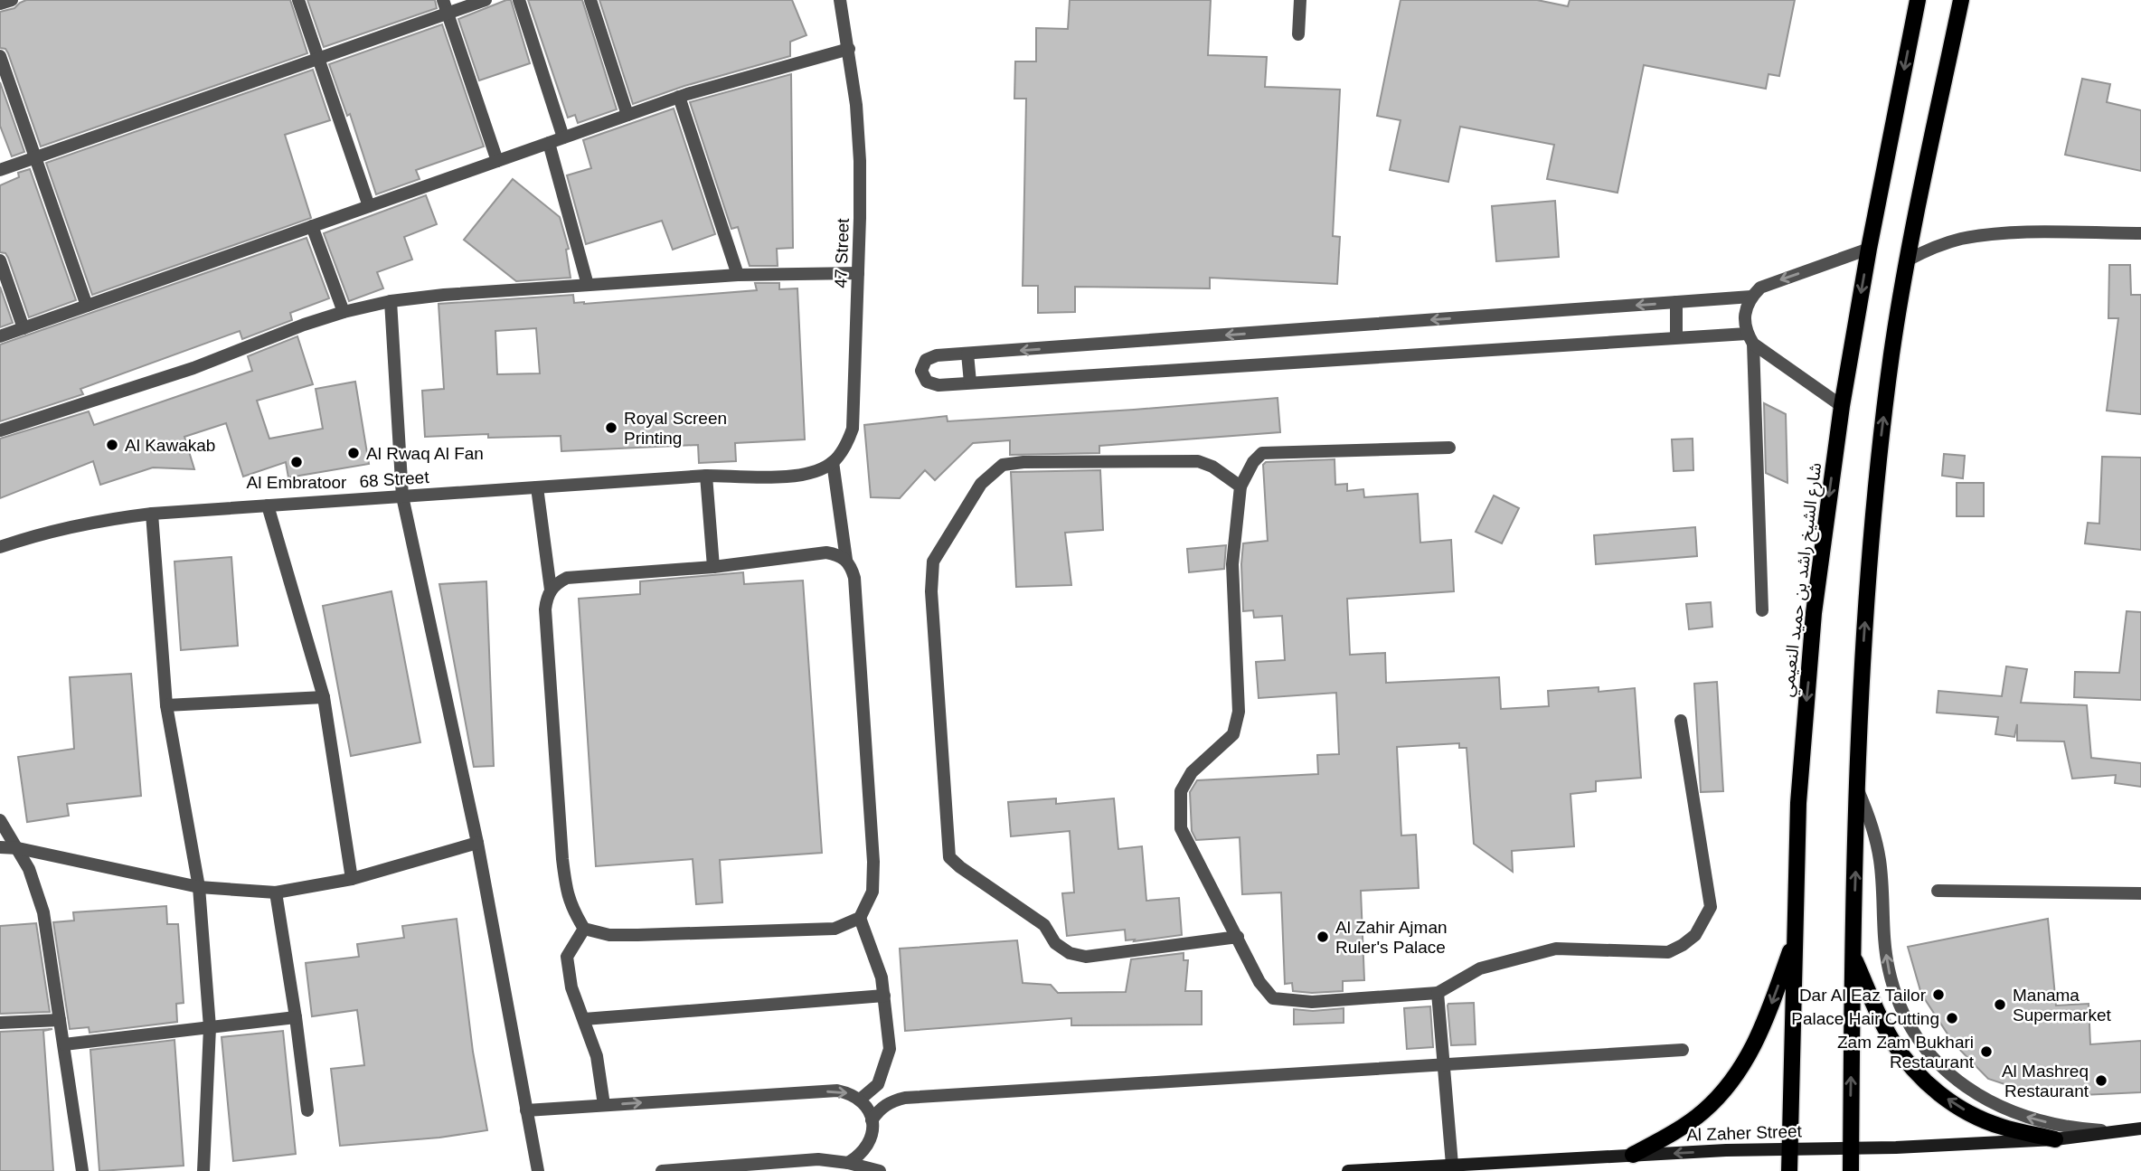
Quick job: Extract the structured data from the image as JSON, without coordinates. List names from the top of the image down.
{
  "streets": {
    "main road": ["شارع الشيخ راشد بن حميد النعيمي", "Al Zaher Street"],
    "street": ["47 Street", "68 Street"]
  },
  "crossings": [
    ["47 Street", "68 Street"],
    ["شارع الشيخ راشد بن حميد النعيمي", "Al Zaher Street"]
  ],
  "places": [
    "Royal Screen Printing",
    "Al Kawakab",
    "Al Rwaq Al Fan",
    "Al Embratoor",
    "Al Zahir Ajman Ruler's Palace",
    "Dar Al Eaz Tailor",
    "Manama Supermarket",
    "Palace Hair Cutting",
    "Zam Zam Bukhari Restaurant",
    "Al Mashreq Restaurant"
  ]
}
